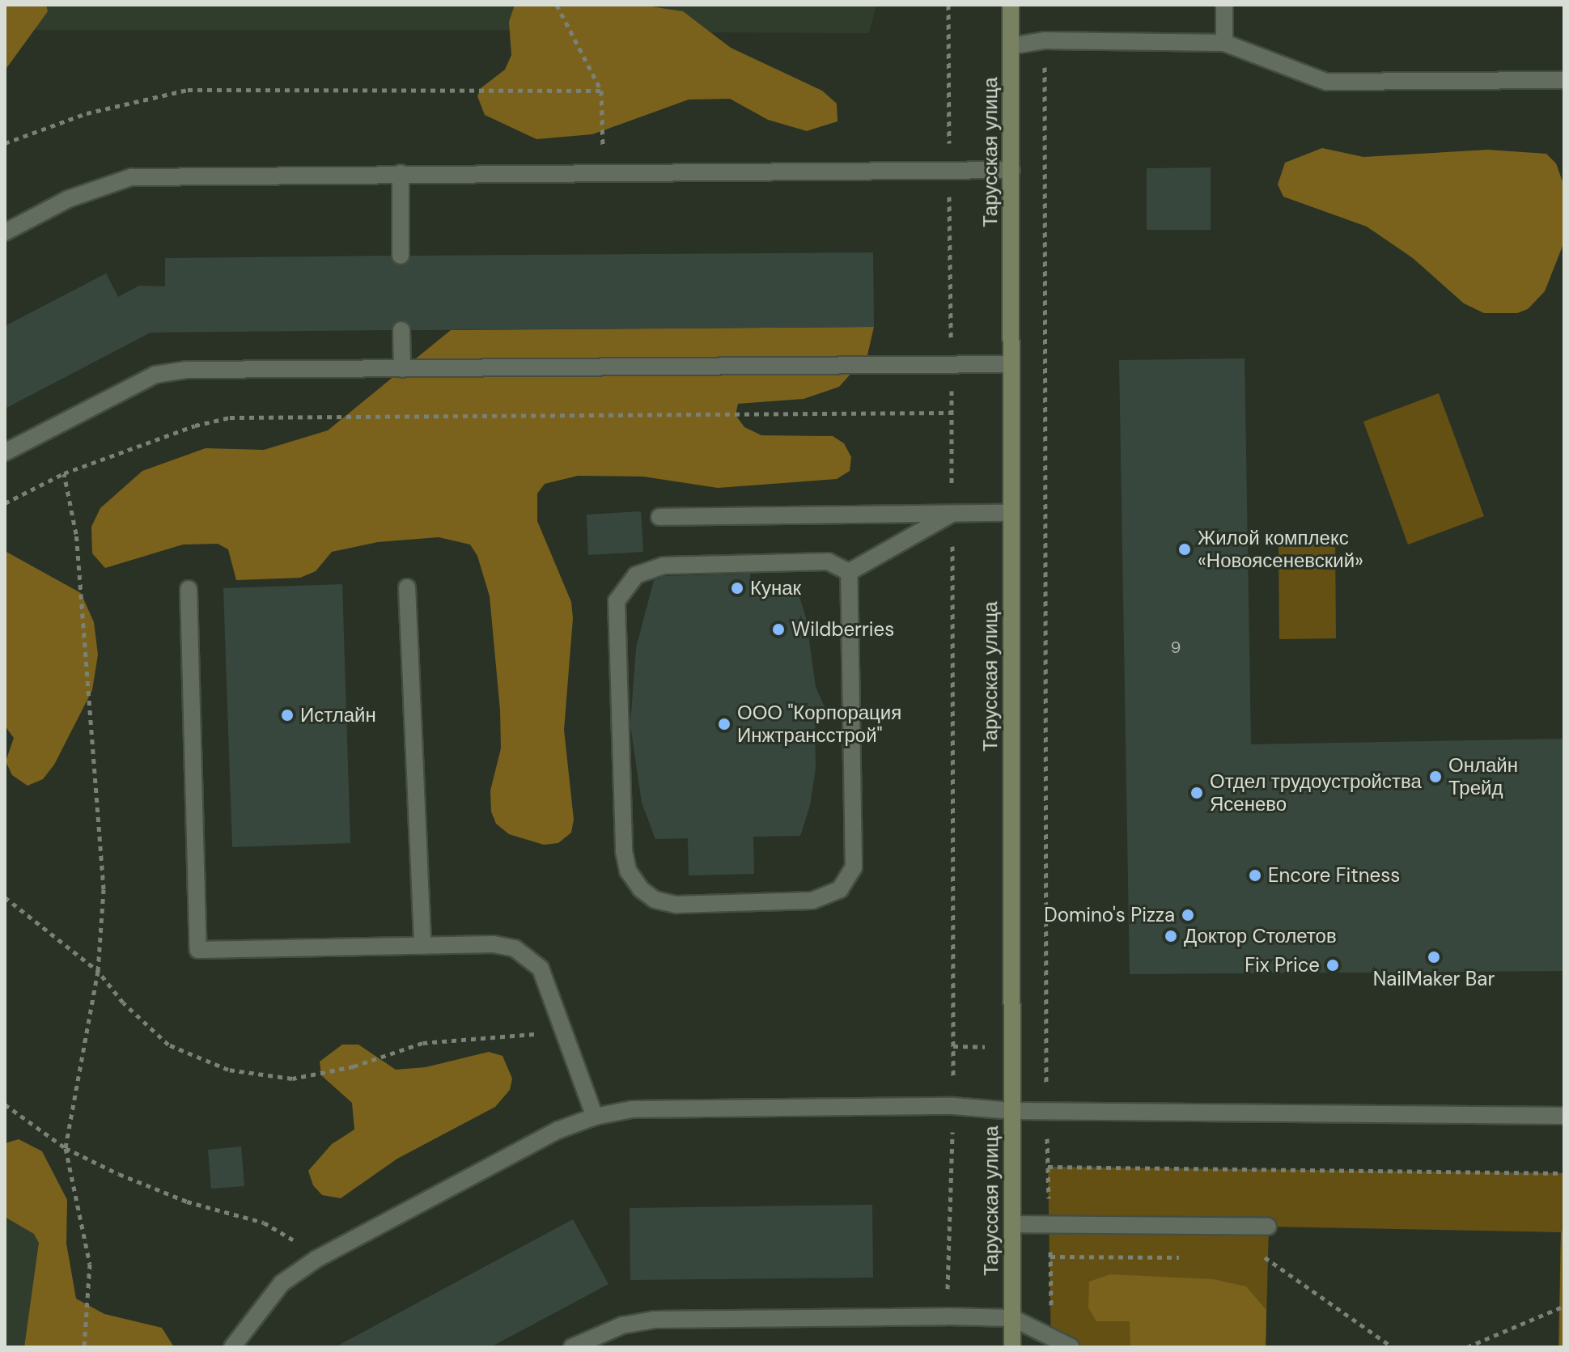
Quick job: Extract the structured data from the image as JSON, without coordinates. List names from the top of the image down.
{
  "streets": {
    "main road": ["Тарусская улица"]
  },
  "places": [
    "Жилой комплекс «Новоясеневский»",
    "Кунак",
    "Wildberries",
    "Истлайн",
    "ООО \"Корпорация Инжтрансстрой\"",
    "Онлайн Трейд",
    "Отдел трудоустройства Ясенево",
    "Encore Fitness",
    "Domino's Pizza",
    "Доктор Столетов",
    "NailMaker Bar",
    "Fix Price"
  ],
  "house_numbers": ["9"]
}
